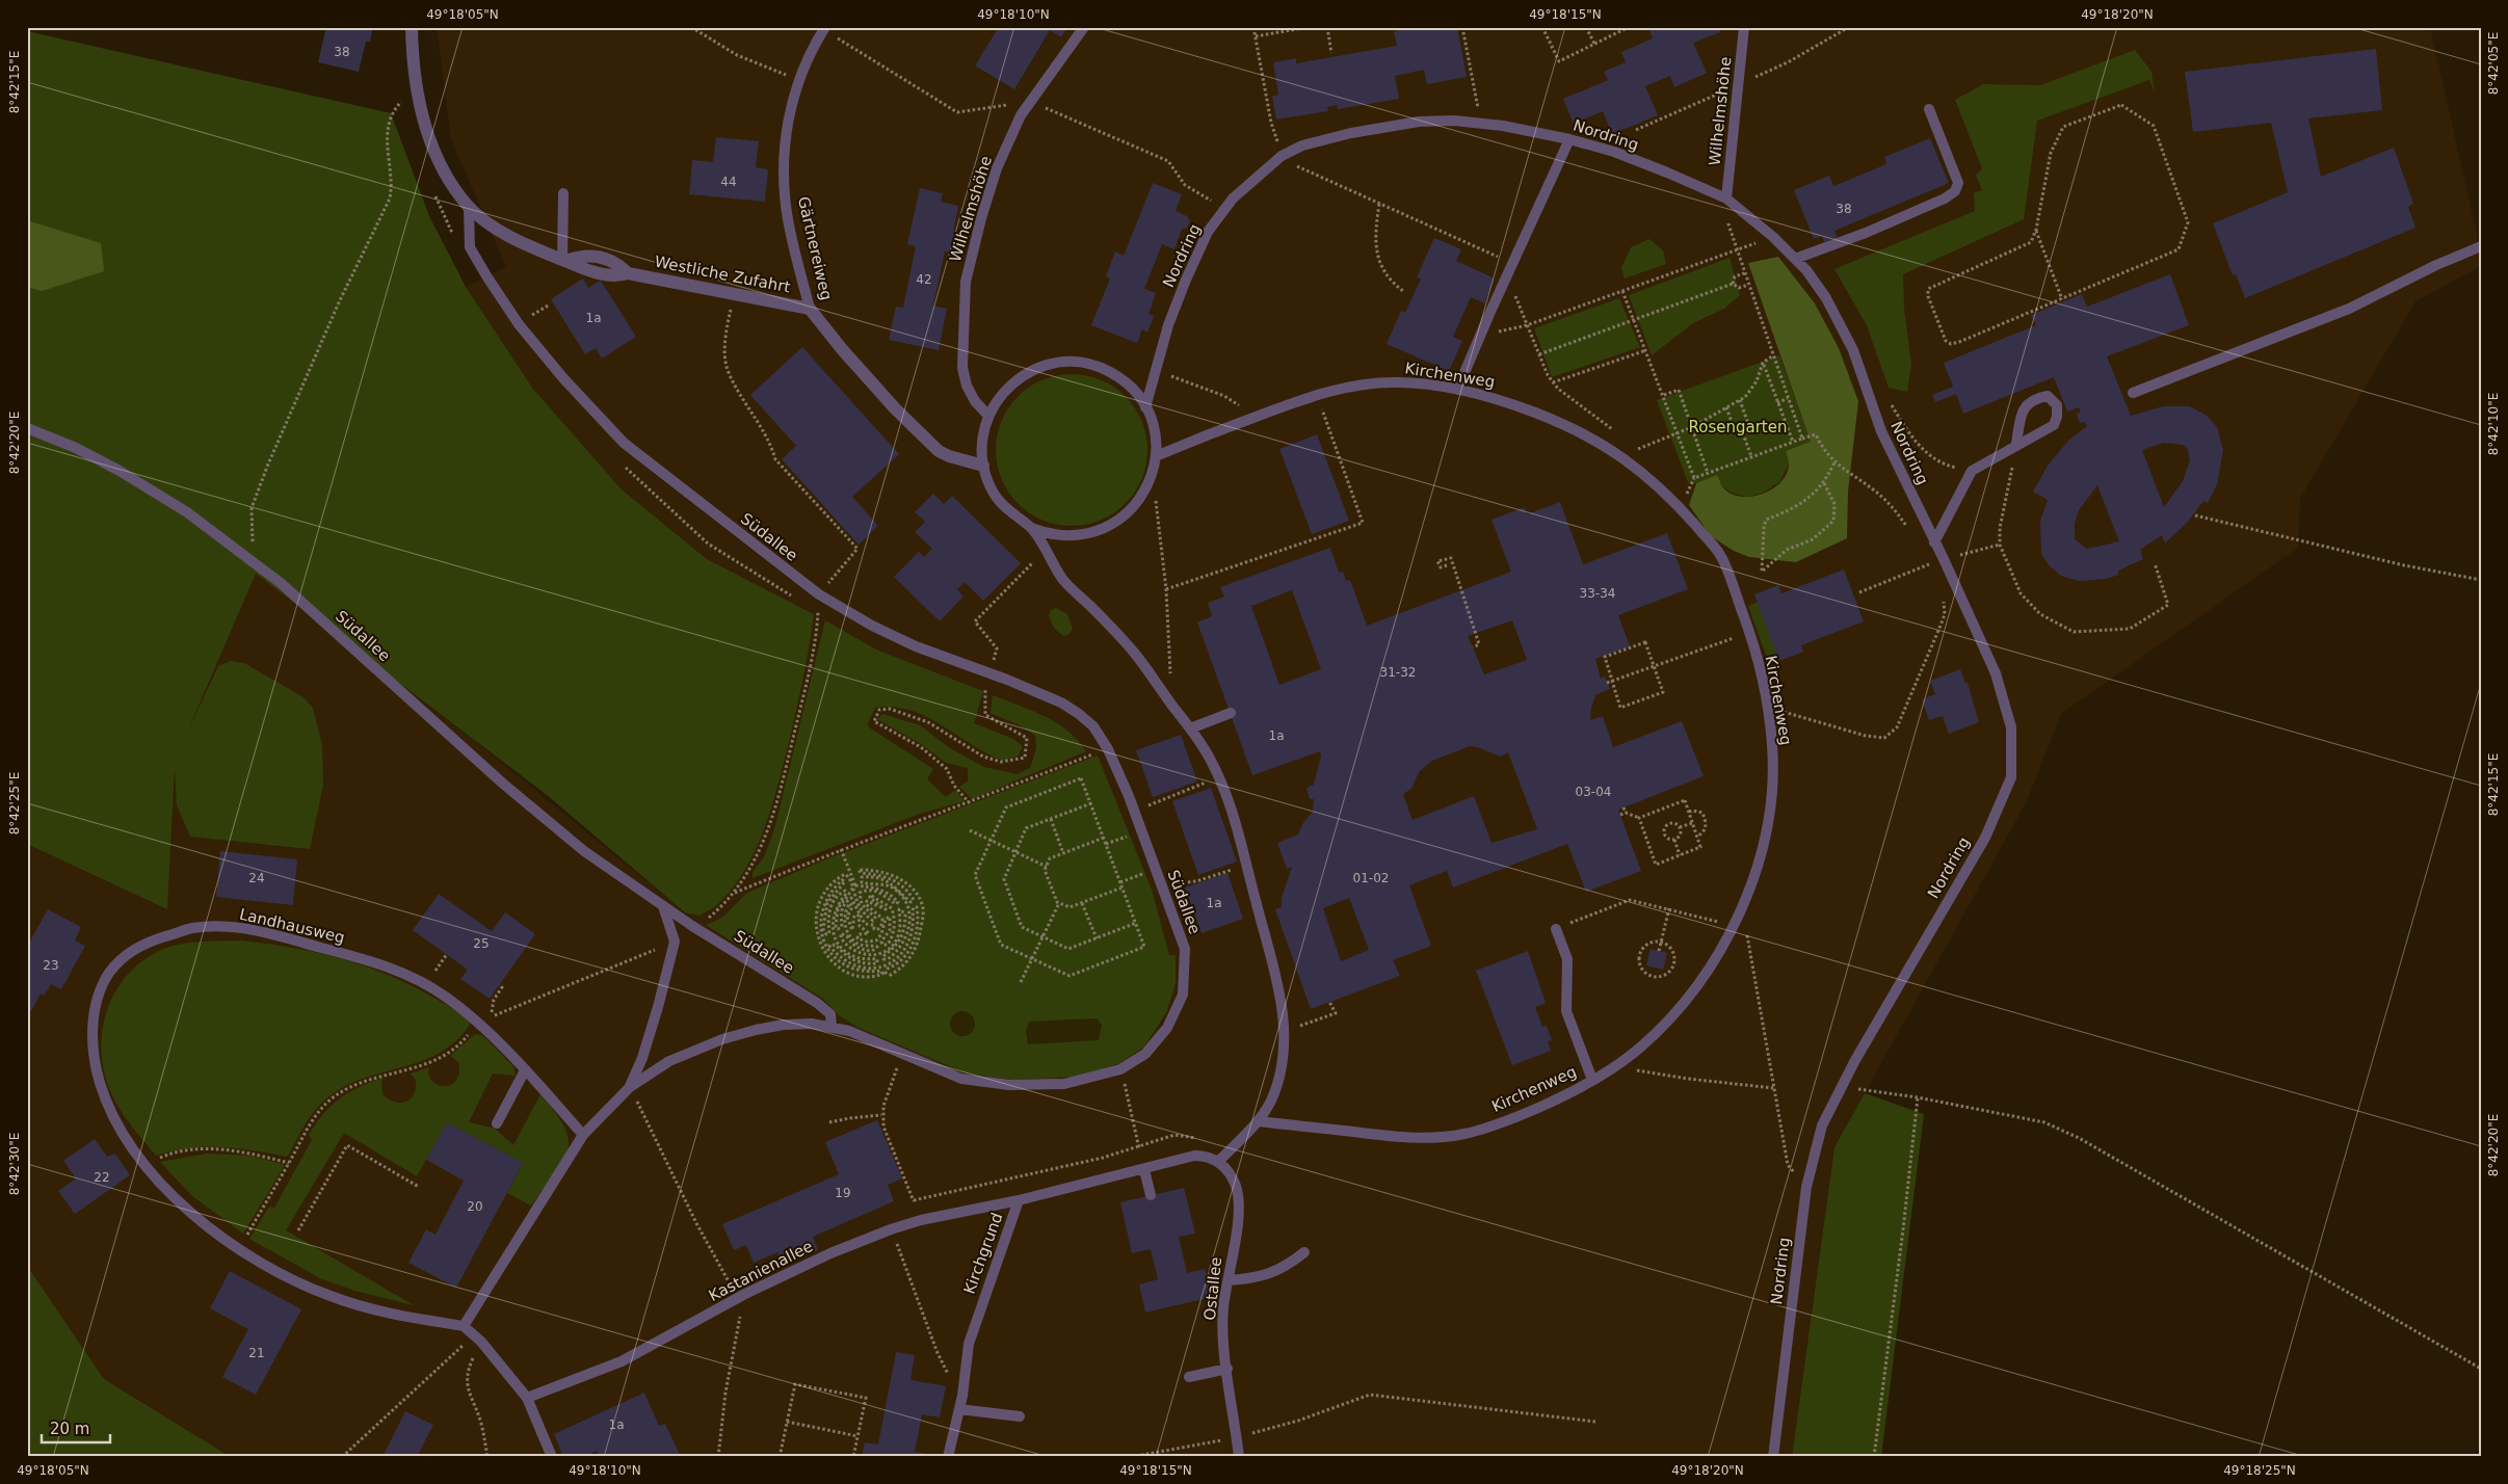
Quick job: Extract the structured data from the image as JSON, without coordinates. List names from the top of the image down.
{
  "streets": {
    "street": ["Gärtnereiweg", "Westliche Zufahrt"],
    "lane": [
      "Wilhelmshöhe",
      "Nordring",
      "Kirchenweg",
      "Südallee",
      "Landhausweg",
      "Kirchgrund",
      "Kastanienallee",
      "Ostallee"
    ]
  },
  "crossings": [
    ["Wilhelmshöhe", "Nordring"],
    ["Wilhelmshöhe", "Gärtnereiweg"],
    ["Wilhelmshöhe", "Kirchenweg"],
    ["Nordring", "Gärtnereiweg"],
    ["Nordring", "Kirchenweg"],
    ["Gärtnereiweg", "Westliche Zufahrt"],
    ["Gärtnereiweg", "Kirchenweg"],
    ["Westliche Zufahrt", "Südallee"],
    ["Kirchgrund", "Kastanienallee"],
    ["Kirchgrund", "Ostallee"]
  ],
  "parks": ["Rosengarten"],
  "house_numbers": [
    "38",
    "44",
    "38",
    "42",
    "1a",
    "33-34",
    "31-32",
    "1a",
    "03-04",
    "24",
    "01-02",
    "1a",
    "25",
    "23",
    "22",
    "19",
    "20",
    "21",
    "1a"
  ],
  "scale_bar": "20 m",
  "coordinates": [
    "49°18'05\"N",
    "49°18'10\"N",
    "49°18'15\"N",
    "49°18'20\"N",
    "8°42'05\"E",
    "8°42'15\"E",
    "8°42'10\"E",
    "8°42'20\"E",
    "8°42'25\"E",
    "8°42'30\"E",
    "49°18'25\"N"
  ]
}
